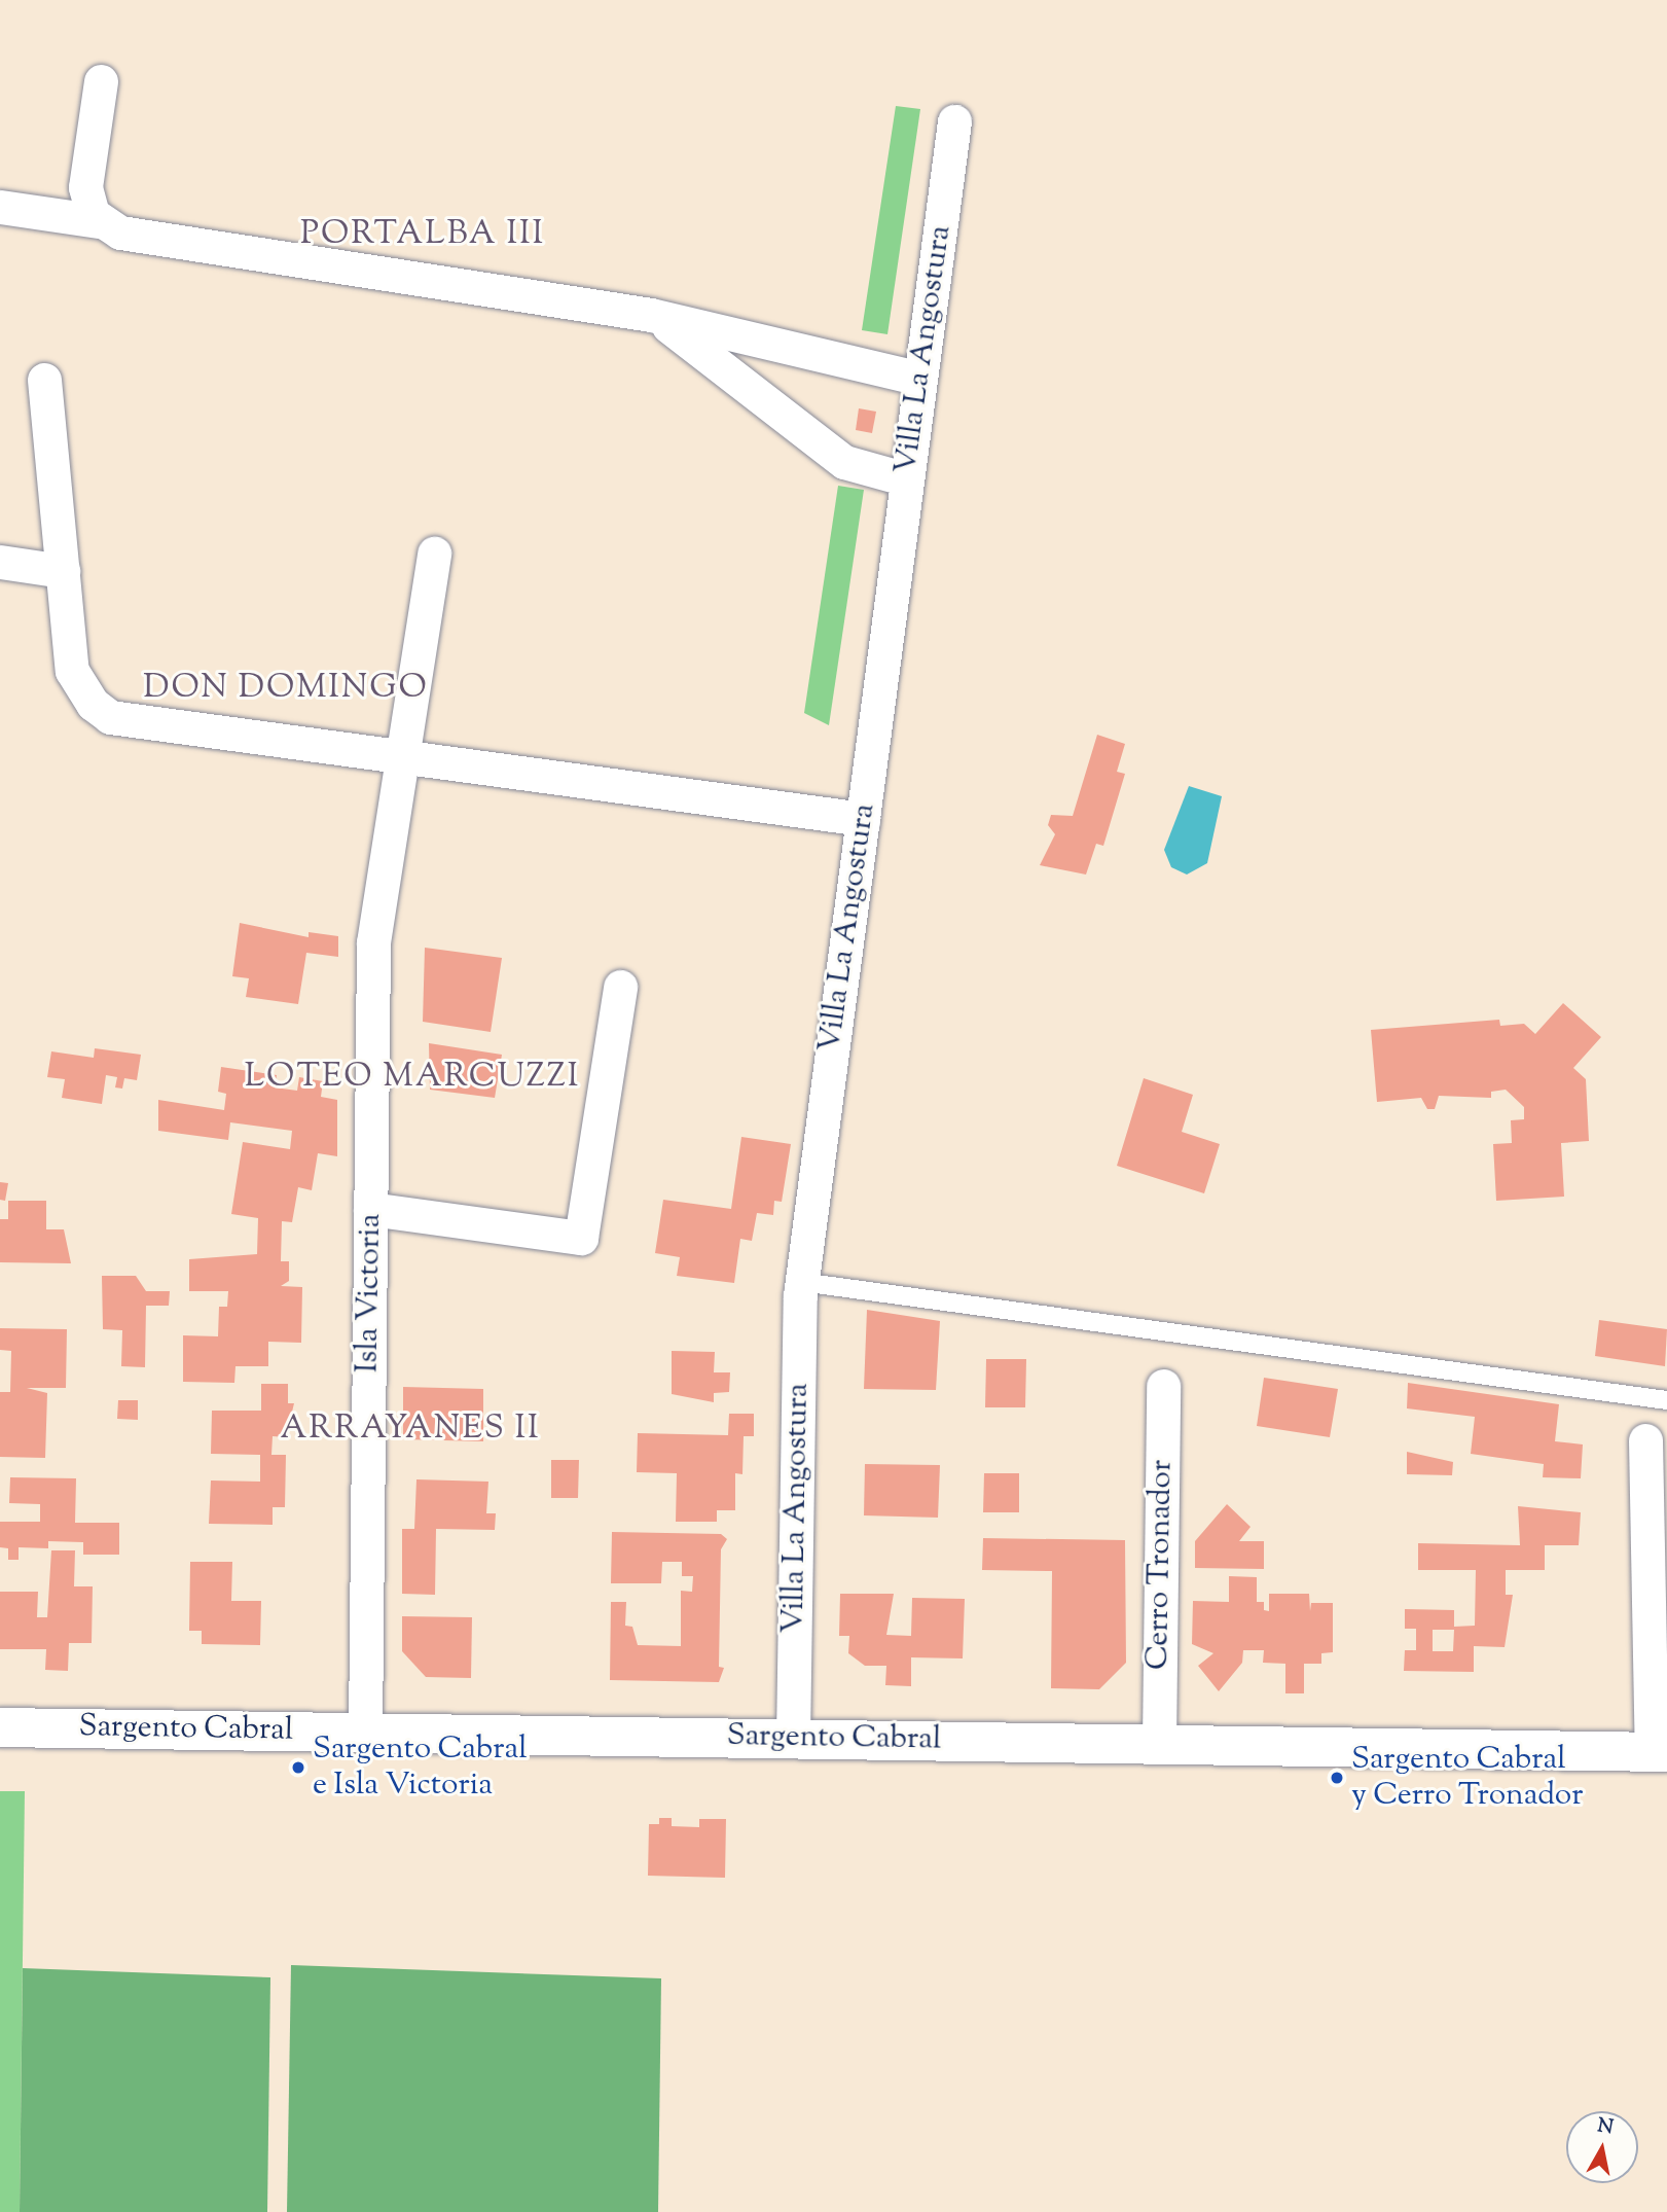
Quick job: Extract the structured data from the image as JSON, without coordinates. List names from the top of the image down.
{
  "streets": {
    "main road": ["Sargento Cabral"],
    "street": ["Villa La Angostura", "Isla Victoria", "Cerro Tronador"]
  },
  "crossings": [
    ["Villa La Angostura", "Sargento Cabral"],
    ["Isla Victoria", "Sargento Cabral"],
    ["Cerro Tronador", "Sargento Cabral"]
  ],
  "districts": [
    "PORTALBA III",
    "DON DOMINGO",
    "LOTEO MARCUZZI",
    "ARRAYANES II"
  ],
  "places": ["Sargento Cabral e Isla Victoria", "Sargento Cabral y Cerro Tronador"],
  "north": "top"
}
